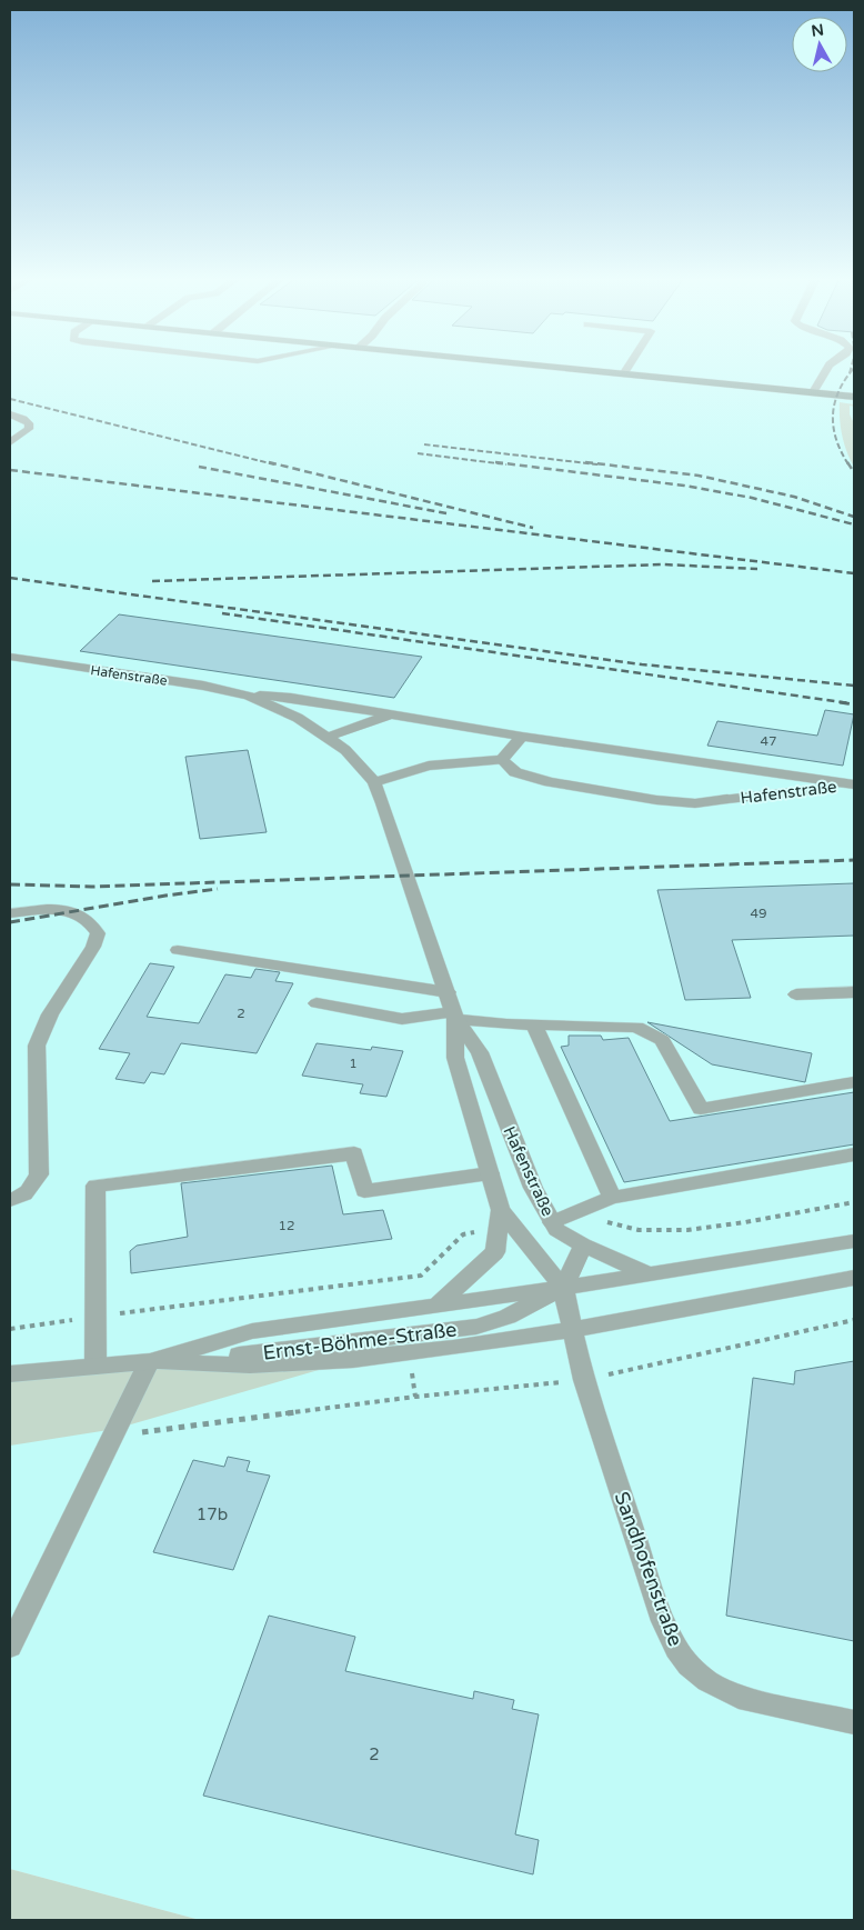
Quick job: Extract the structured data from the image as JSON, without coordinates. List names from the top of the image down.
{
  "streets": {
    "street": ["Hafenstraße", "Ernst-Böhme-Straße", "Sandhofenstraße"]
  },
  "crossings": [
    ["Hafenstraße", "Ernst-Böhme-Straße"],
    ["Ernst-Böhme-Straße", "Sandhofenstraße"]
  ],
  "house_numbers": [
    "47",
    "49",
    "2",
    "1",
    "12",
    "17b",
    "2"
  ],
  "north": "top"
}
